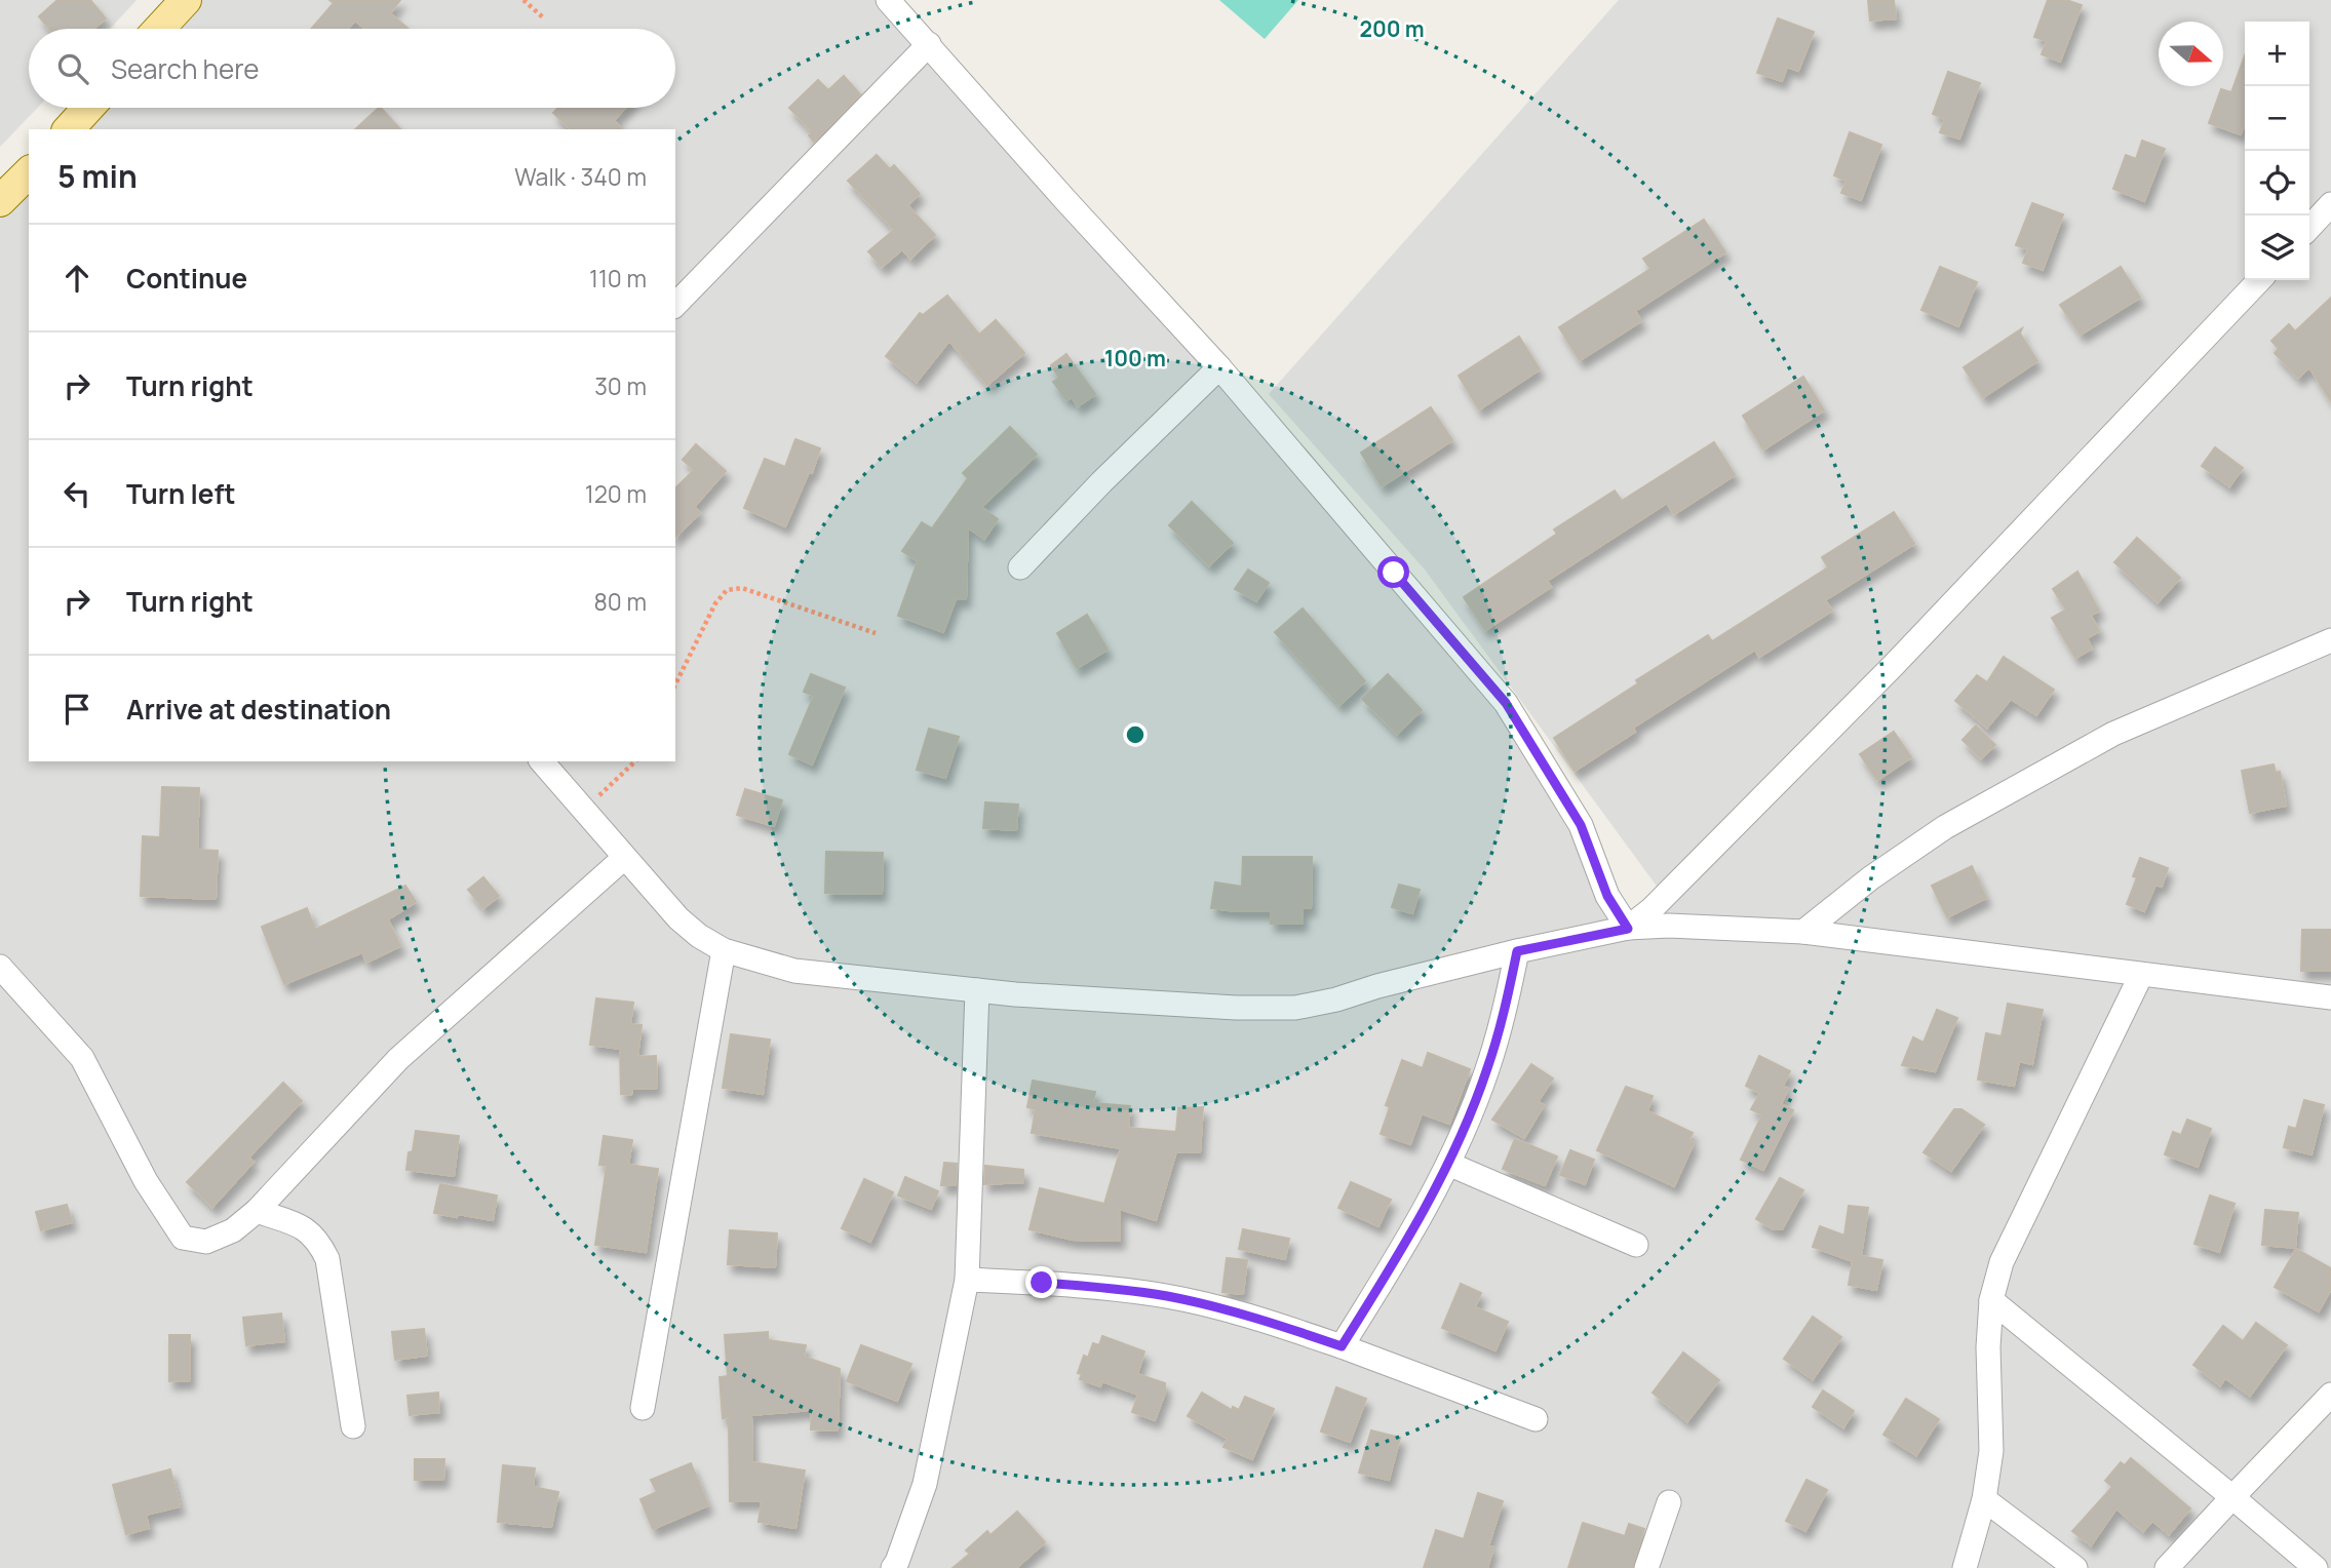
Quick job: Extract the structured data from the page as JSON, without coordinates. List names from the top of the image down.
{
  "north": "right",
  "page": {
    "map_buttons": ["+", "−"],
    "search": "Search here",
    "heading": ["5 min", "Walk · 340 m"],
    "list": [
      ["Continue", "110 m"],
      ["Turn right", "30 m"],
      ["Turn left", "120 m"],
      ["Turn right", "80 m"],
      "Arrive at destination"
    ]
  },
  "rings": ["200 m", "100 m"]
}
